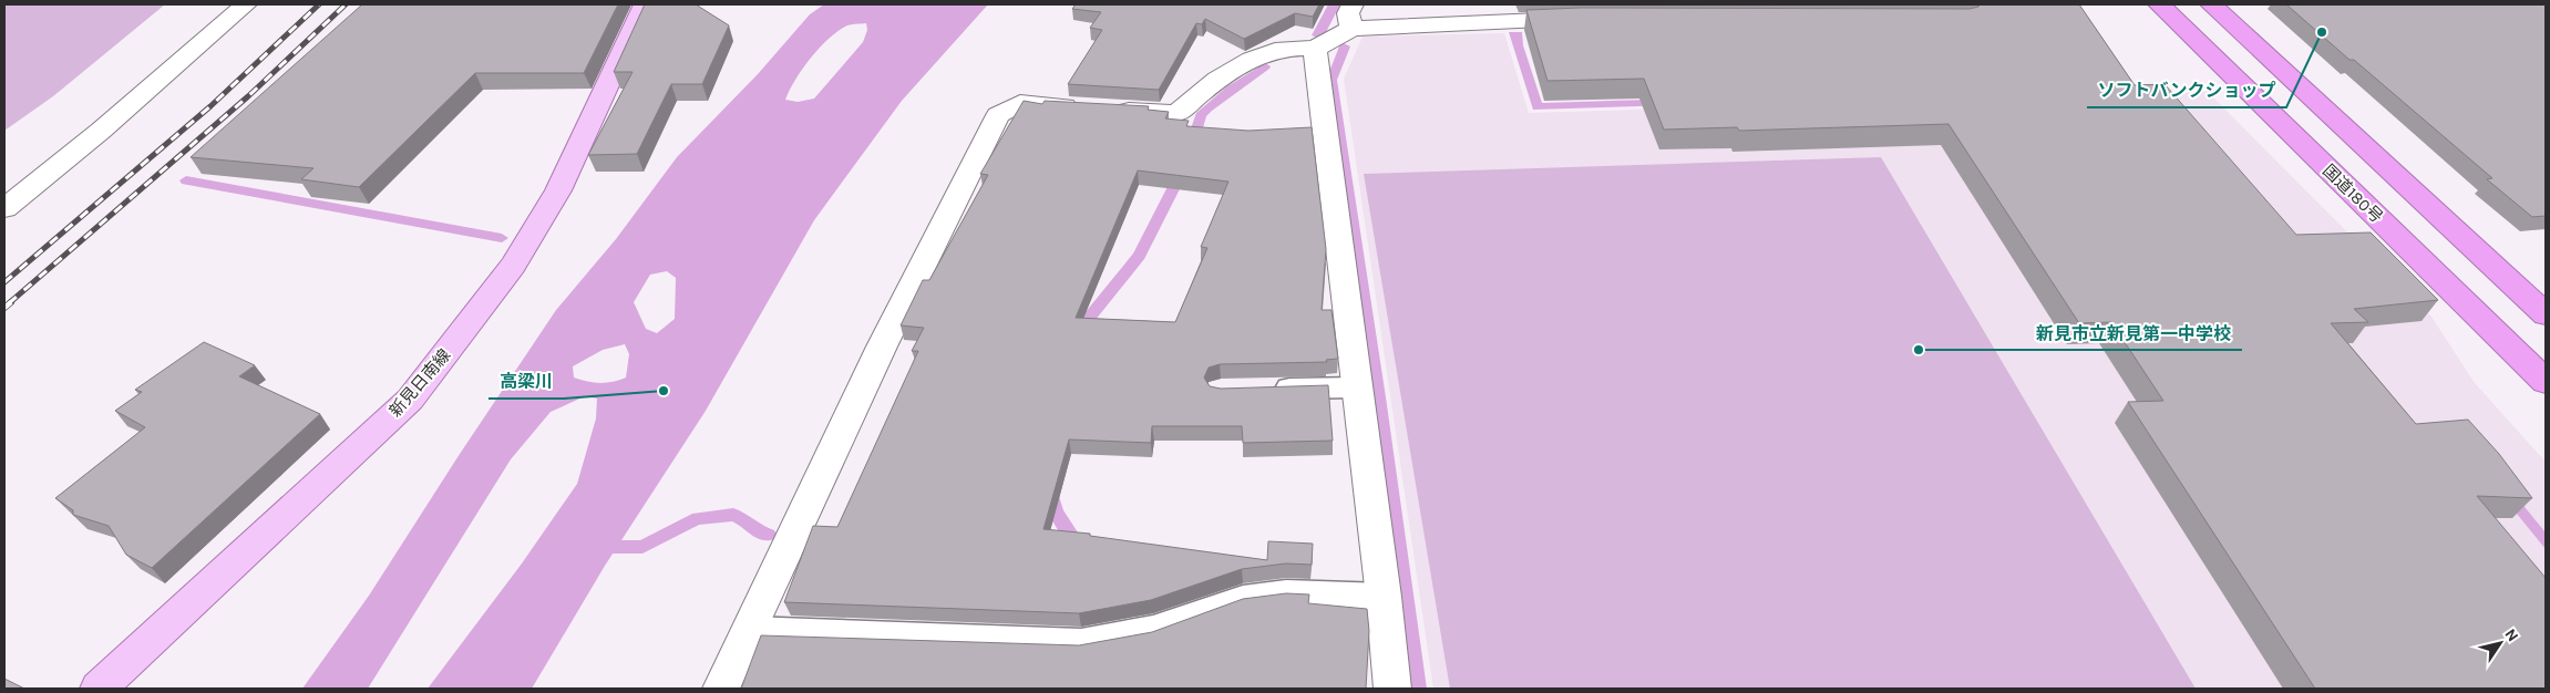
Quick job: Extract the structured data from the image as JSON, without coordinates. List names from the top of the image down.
{
  "streets": {
    "highway": ["国道180号"],
    "main road": ["新見日南線"]
  },
  "places": ["ソフトバンクショップ", "新見市立新見第一中学校", "高梁川"],
  "north": "top right"
}
